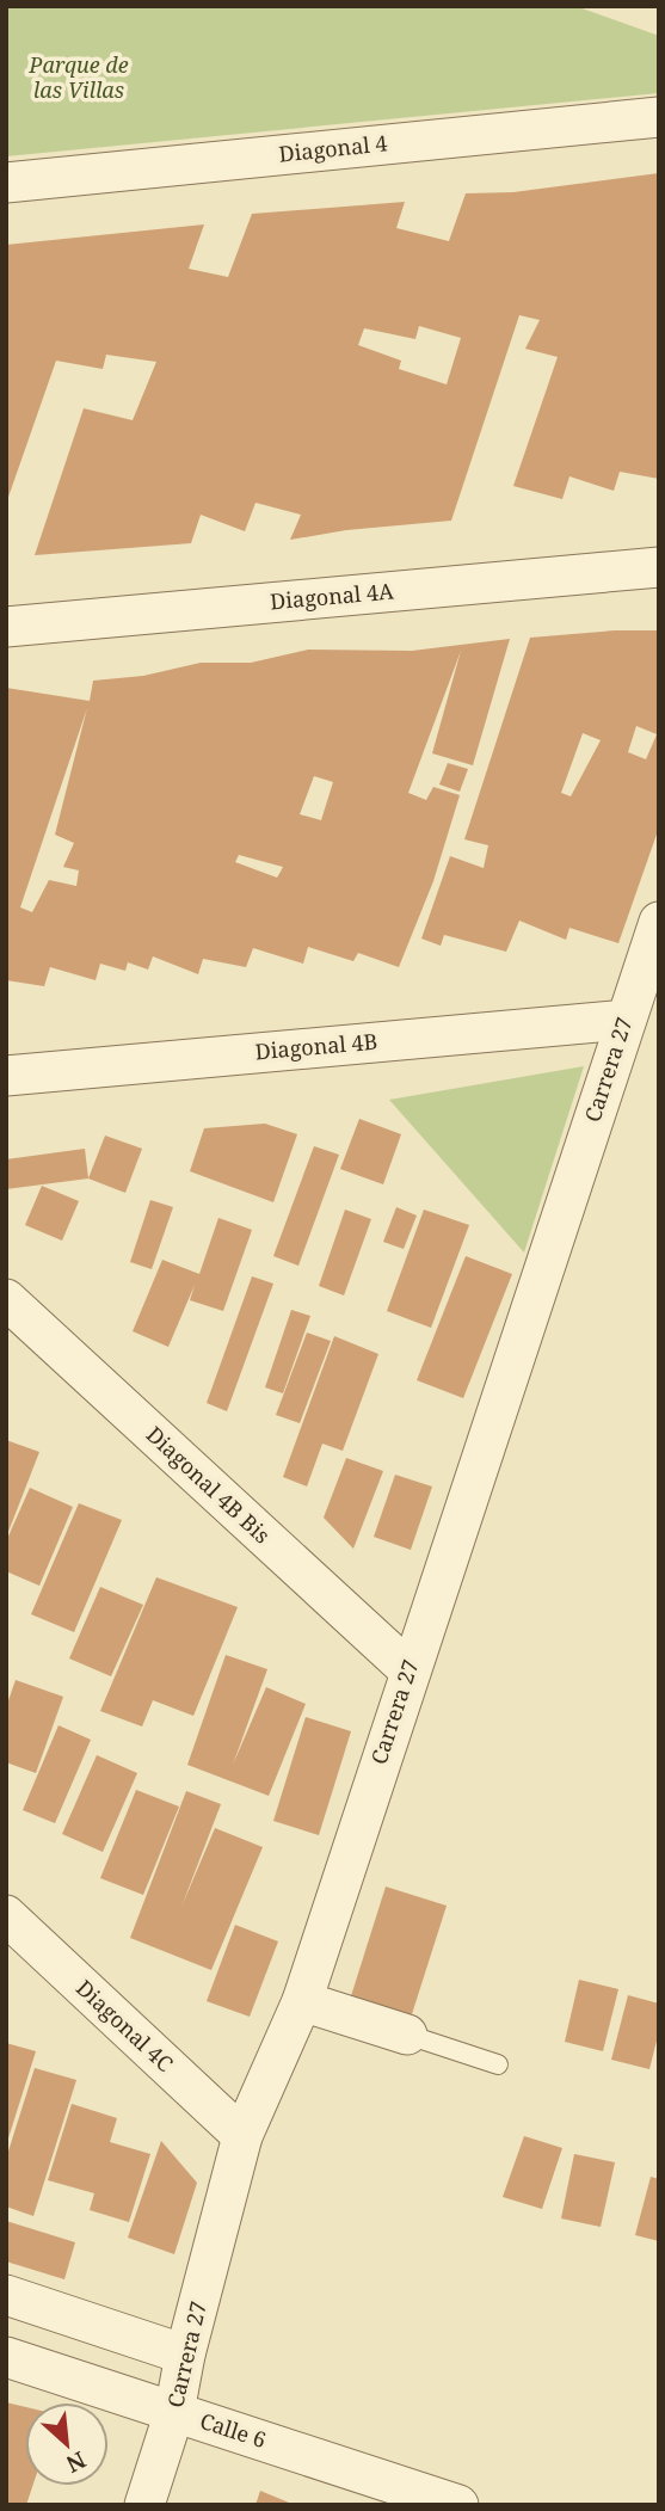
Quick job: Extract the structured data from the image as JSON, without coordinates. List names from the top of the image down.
{
  "streets": {
    "street": [
      "Diagonal 4",
      "Diagonal 4A",
      "Diagonal 4B",
      "Carrera 27",
      "Diagonal 4B Bis",
      "Diagonal 4C",
      "Calle 6"
    ]
  },
  "crossings": [
    ["Diagonal 4B", "Carrera 27"],
    ["Carrera 27", "Diagonal 4B Bis"],
    ["Carrera 27", "Diagonal 4C"],
    ["Carrera 27", "Calle 6"]
  ],
  "parks": ["Parque de las Villas"],
  "north": "bottom right"
}
